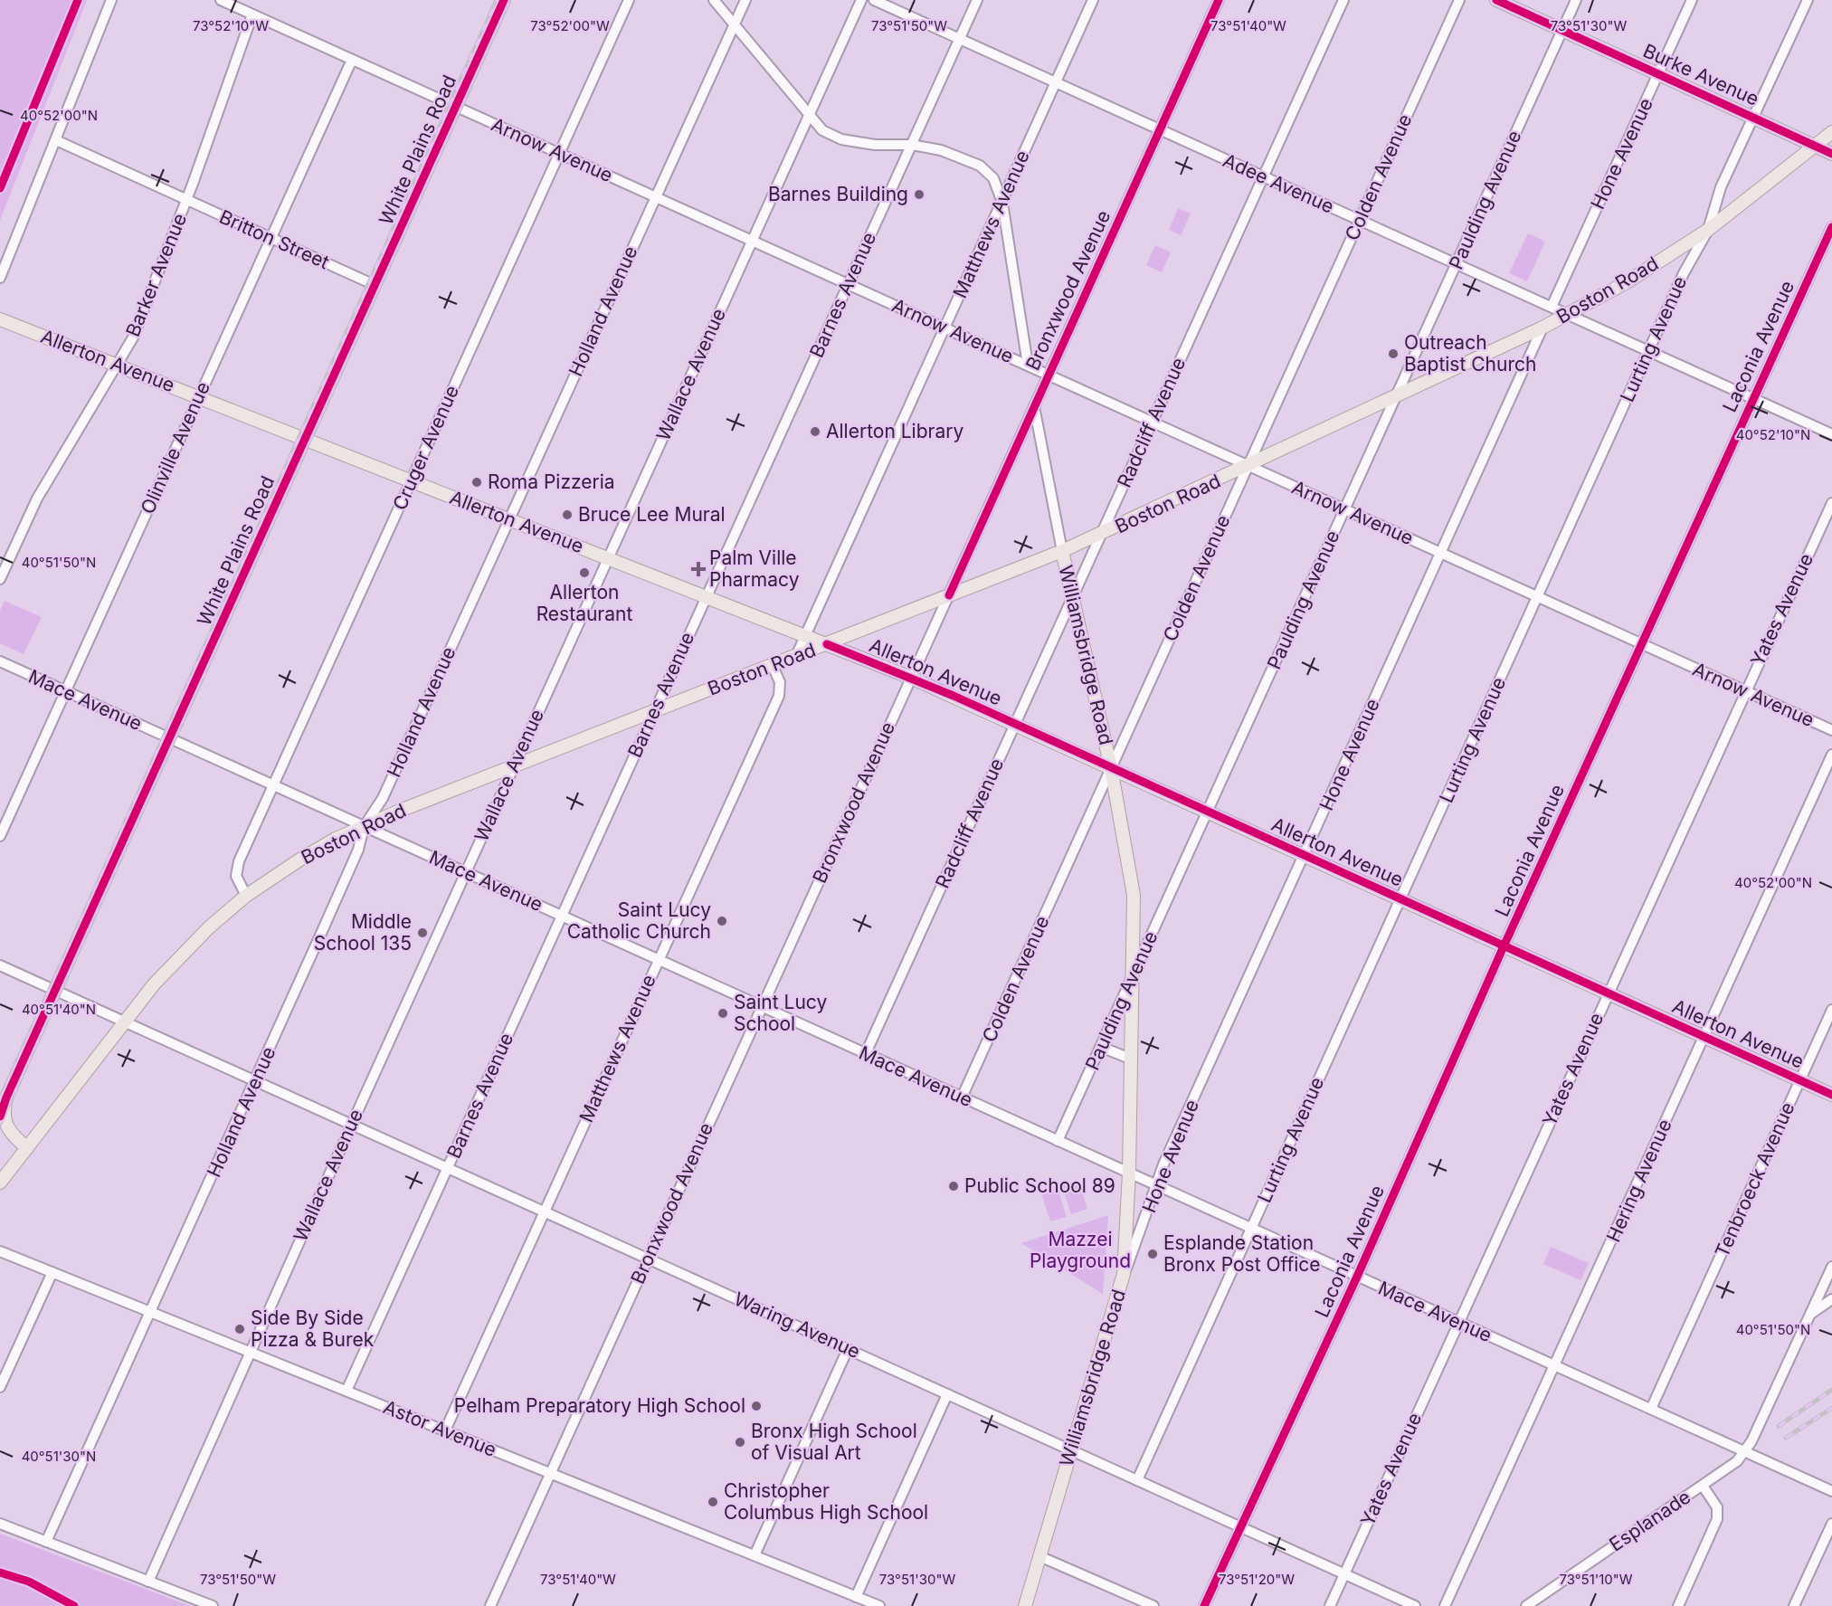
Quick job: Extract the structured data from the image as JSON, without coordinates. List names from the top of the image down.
{
  "streets": {
    "main road": [
      "Burke Avenue",
      "White Plains Road",
      "Boston Road",
      "Allerton Avenue",
      "Williamsbridge Road"
    ],
    "street": [
      "Arnow Avenue",
      "Hone Avenue",
      "Colden Avenue",
      "Adee Avenue",
      "Paulding Avenue",
      "Matthews Avenue",
      "Britton Street",
      "Barker Avenue",
      "Bronxwood Avenue",
      "Barnes Avenue",
      "Holland Avenue",
      "Lurting Avenue",
      "Laconia Avenue",
      "Wallace Avenue",
      "Radcliff Avenue",
      "Olinville Avenue",
      "Cruger Avenue",
      "Yates Avenue",
      "Mace Avenue",
      "Tenbroeck Avenue",
      "Hering Avenue",
      "Waring Avenue",
      "Astor Avenue",
      "Esplanade"
    ]
  },
  "crossings": [
    ["Burke Avenue", "Hone Avenue"],
    ["Burke Avenue", "Paulding Avenue"],
    ["Burke Avenue", "Boston Road"],
    ["Burke Avenue", "Lurting Avenue"],
    ["White Plains Road", "Arnow Avenue"],
    ["White Plains Road", "Britton Street"],
    ["White Plains Road", "Boston Road"],
    ["White Plains Road", "Allerton Avenue"],
    ["White Plains Road", "Mace Avenue"],
    ["White Plains Road", "Waring Avenue"],
    ["Arnow Avenue", "Hone Avenue"],
    ["Arnow Avenue", "Colden Avenue"],
    ["Arnow Avenue", "Paulding Avenue"],
    ["Arnow Avenue", "Matthews Avenue"],
    ["Arnow Avenue", "Barker Avenue"],
    ["Arnow Avenue", "Bronxwood Avenue"],
    ["Arnow Avenue", "Boston Road"],
    ["Arnow Avenue", "Barnes Avenue"],
    ["Arnow Avenue", "Holland Avenue"],
    ["Arnow Avenue", "Lurting Avenue"],
    ["Arnow Avenue", "Laconia Avenue"],
    ["Arnow Avenue", "Wallace Avenue"],
    ["Arnow Avenue", "Radcliff Avenue"],
    ["Arnow Avenue", "Olinville Avenue"],
    ["Arnow Avenue", "Cruger Avenue"],
    ["Arnow Avenue", "Yates Avenue"],
    ["Hone Avenue", "Adee Avenue"],
    ["Hone Avenue", "Boston Road"],
    ["Hone Avenue", "Allerton Avenue"],
    ["Hone Avenue", "Williamsbridge Road"],
    ["Hone Avenue", "Mace Avenue"],
    ["Colden Avenue", "Adee Avenue"],
    ["Colden Avenue", "Boston Road"],
    ["Colden Avenue", "Allerton Avenue"],
    ["Colden Avenue", "Williamsbridge Road"],
    ["Colden Avenue", "Mace Avenue"],
    ["Adee Avenue", "Paulding Avenue"],
    ["Adee Avenue", "Matthews Avenue"],
    ["Adee Avenue", "Bronxwood Avenue"],
    ["Adee Avenue", "Boston Road"],
    ["Adee Avenue", "Barnes Avenue"],
    ["Adee Avenue", "Lurting Avenue"],
    ["Adee Avenue", "Laconia Avenue"],
    ["Adee Avenue", "Radcliff Avenue"],
    ["Paulding Avenue", "Boston Road"],
    ["Paulding Avenue", "Allerton Avenue"],
    ["Paulding Avenue", "Williamsbridge Road"],
    ["Paulding Avenue", "Mace Avenue"],
    ["Matthews Avenue", "Boston Road"],
    ["Matthews Avenue", "Allerton Avenue"],
    ["Matthews Avenue", "Mace Avenue"],
    ["Matthews Avenue", "Waring Avenue"],
    ["Matthews Avenue", "Astor Avenue"],
    ["Britton Street", "Barker Avenue"],
    ["Britton Street", "Olinville Avenue"],
    ["Barker Avenue", "Allerton Avenue"],
    ["Bronxwood Avenue", "Boston Road"],
    ["Bronxwood Avenue", "Allerton Avenue"],
    ["Bronxwood Avenue", "Williamsbridge Road"],
    ["Bronxwood Avenue", "Mace Avenue"],
    ["Bronxwood Avenue", "Waring Avenue"],
    ["Bronxwood Avenue", "Astor Avenue"],
    ["Boston Road", "Barnes Avenue"],
    ["Boston Road", "Holland Avenue"],
    ["Boston Road", "Lurting Avenue"],
    ["Boston Road", "Allerton Avenue"],
    ["Boston Road", "Wallace Avenue"],
    ["Boston Road", "Radcliff Avenue"],
    ["Boston Road", "Cruger Avenue"],
    ["Boston Road", "Williamsbridge Road"],
    ["Boston Road", "Mace Avenue"],
    ["Boston Road", "Waring Avenue"],
    ["Barnes Avenue", "Allerton Avenue"],
    ["Barnes Avenue", "Mace Avenue"],
    ["Barnes Avenue", "Waring Avenue"],
    ["Barnes Avenue", "Astor Avenue"],
    ["Holland Avenue", "Allerton Avenue"],
    ["Holland Avenue", "Mace Avenue"],
    ["Holland Avenue", "Waring Avenue"],
    ["Holland Avenue", "Astor Avenue"],
    ["Lurting Avenue", "Allerton Avenue"],
    ["Lurting Avenue", "Mace Avenue"],
    ["Lurting Avenue", "Waring Avenue"],
    ["Laconia Avenue", "Allerton Avenue"],
    ["Laconia Avenue", "Mace Avenue"],
    ["Laconia Avenue", "Waring Avenue"],
    ["Allerton Avenue", "Wallace Avenue"],
    ["Allerton Avenue", "Radcliff Avenue"],
    ["Allerton Avenue", "Olinville Avenue"],
    ["Allerton Avenue", "Cruger Avenue"],
    ["Allerton Avenue", "Yates Avenue"],
    ["Allerton Avenue", "Williamsbridge Road"],
    ["Allerton Avenue", "Tenbroeck Avenue"],
    ["Allerton Avenue", "Hering Avenue"],
    ["Wallace Avenue", "Mace Avenue"],
    ["Wallace Avenue", "Waring Avenue"],
    ["Wallace Avenue", "Astor Avenue"],
    ["Radcliff Avenue", "Williamsbridge Road"],
    ["Radcliff Avenue", "Mace Avenue"],
    ["Olinville Avenue", "Mace Avenue"],
    ["Cruger Avenue", "Mace Avenue"],
    ["Yates Avenue", "Mace Avenue"],
    ["Yates Avenue", "Waring Avenue"],
    ["Williamsbridge Road", "Mace Avenue"],
    ["Williamsbridge Road", "Waring Avenue"],
    ["Mace Avenue", "Tenbroeck Avenue"],
    ["Mace Avenue", "Hering Avenue"],
    ["Mace Avenue", "Esplanade"]
  ],
  "parks": ["Mazzei Playground"],
  "places": {
    "other": [
      "Barnes Building",
      "Outreach Baptist Church",
      "Allerton Library",
      "Roma Pizzeria",
      "Bruce Lee Mural",
      "Allerton Restaurant",
      "Saint Lucy Catholic Church",
      "Middle School 135",
      "Saint Lucy School",
      "Public School 89",
      "Esplande Station Bronx Post Office",
      "Side By Side Pizza & Burek",
      "Pelham Preparatory High School",
      "Bronx High School of Visual Art",
      "Christopher Columbus High School"
    ],
    "health": ["Palm Ville Pharmacy"]
  },
  "coordinates": [
    "73°52'10\"W",
    "73°52'00\"W",
    "73°51'50\"W",
    "73°51'40\"W",
    "73°51'30\"W",
    "40°52'00\"N",
    "40°52'10\"N",
    "40°51'50\"N",
    "40°51'40\"N",
    "40°51'30\"N",
    "73°51'20\"W",
    "73°51'10\"W"
  ]
}
